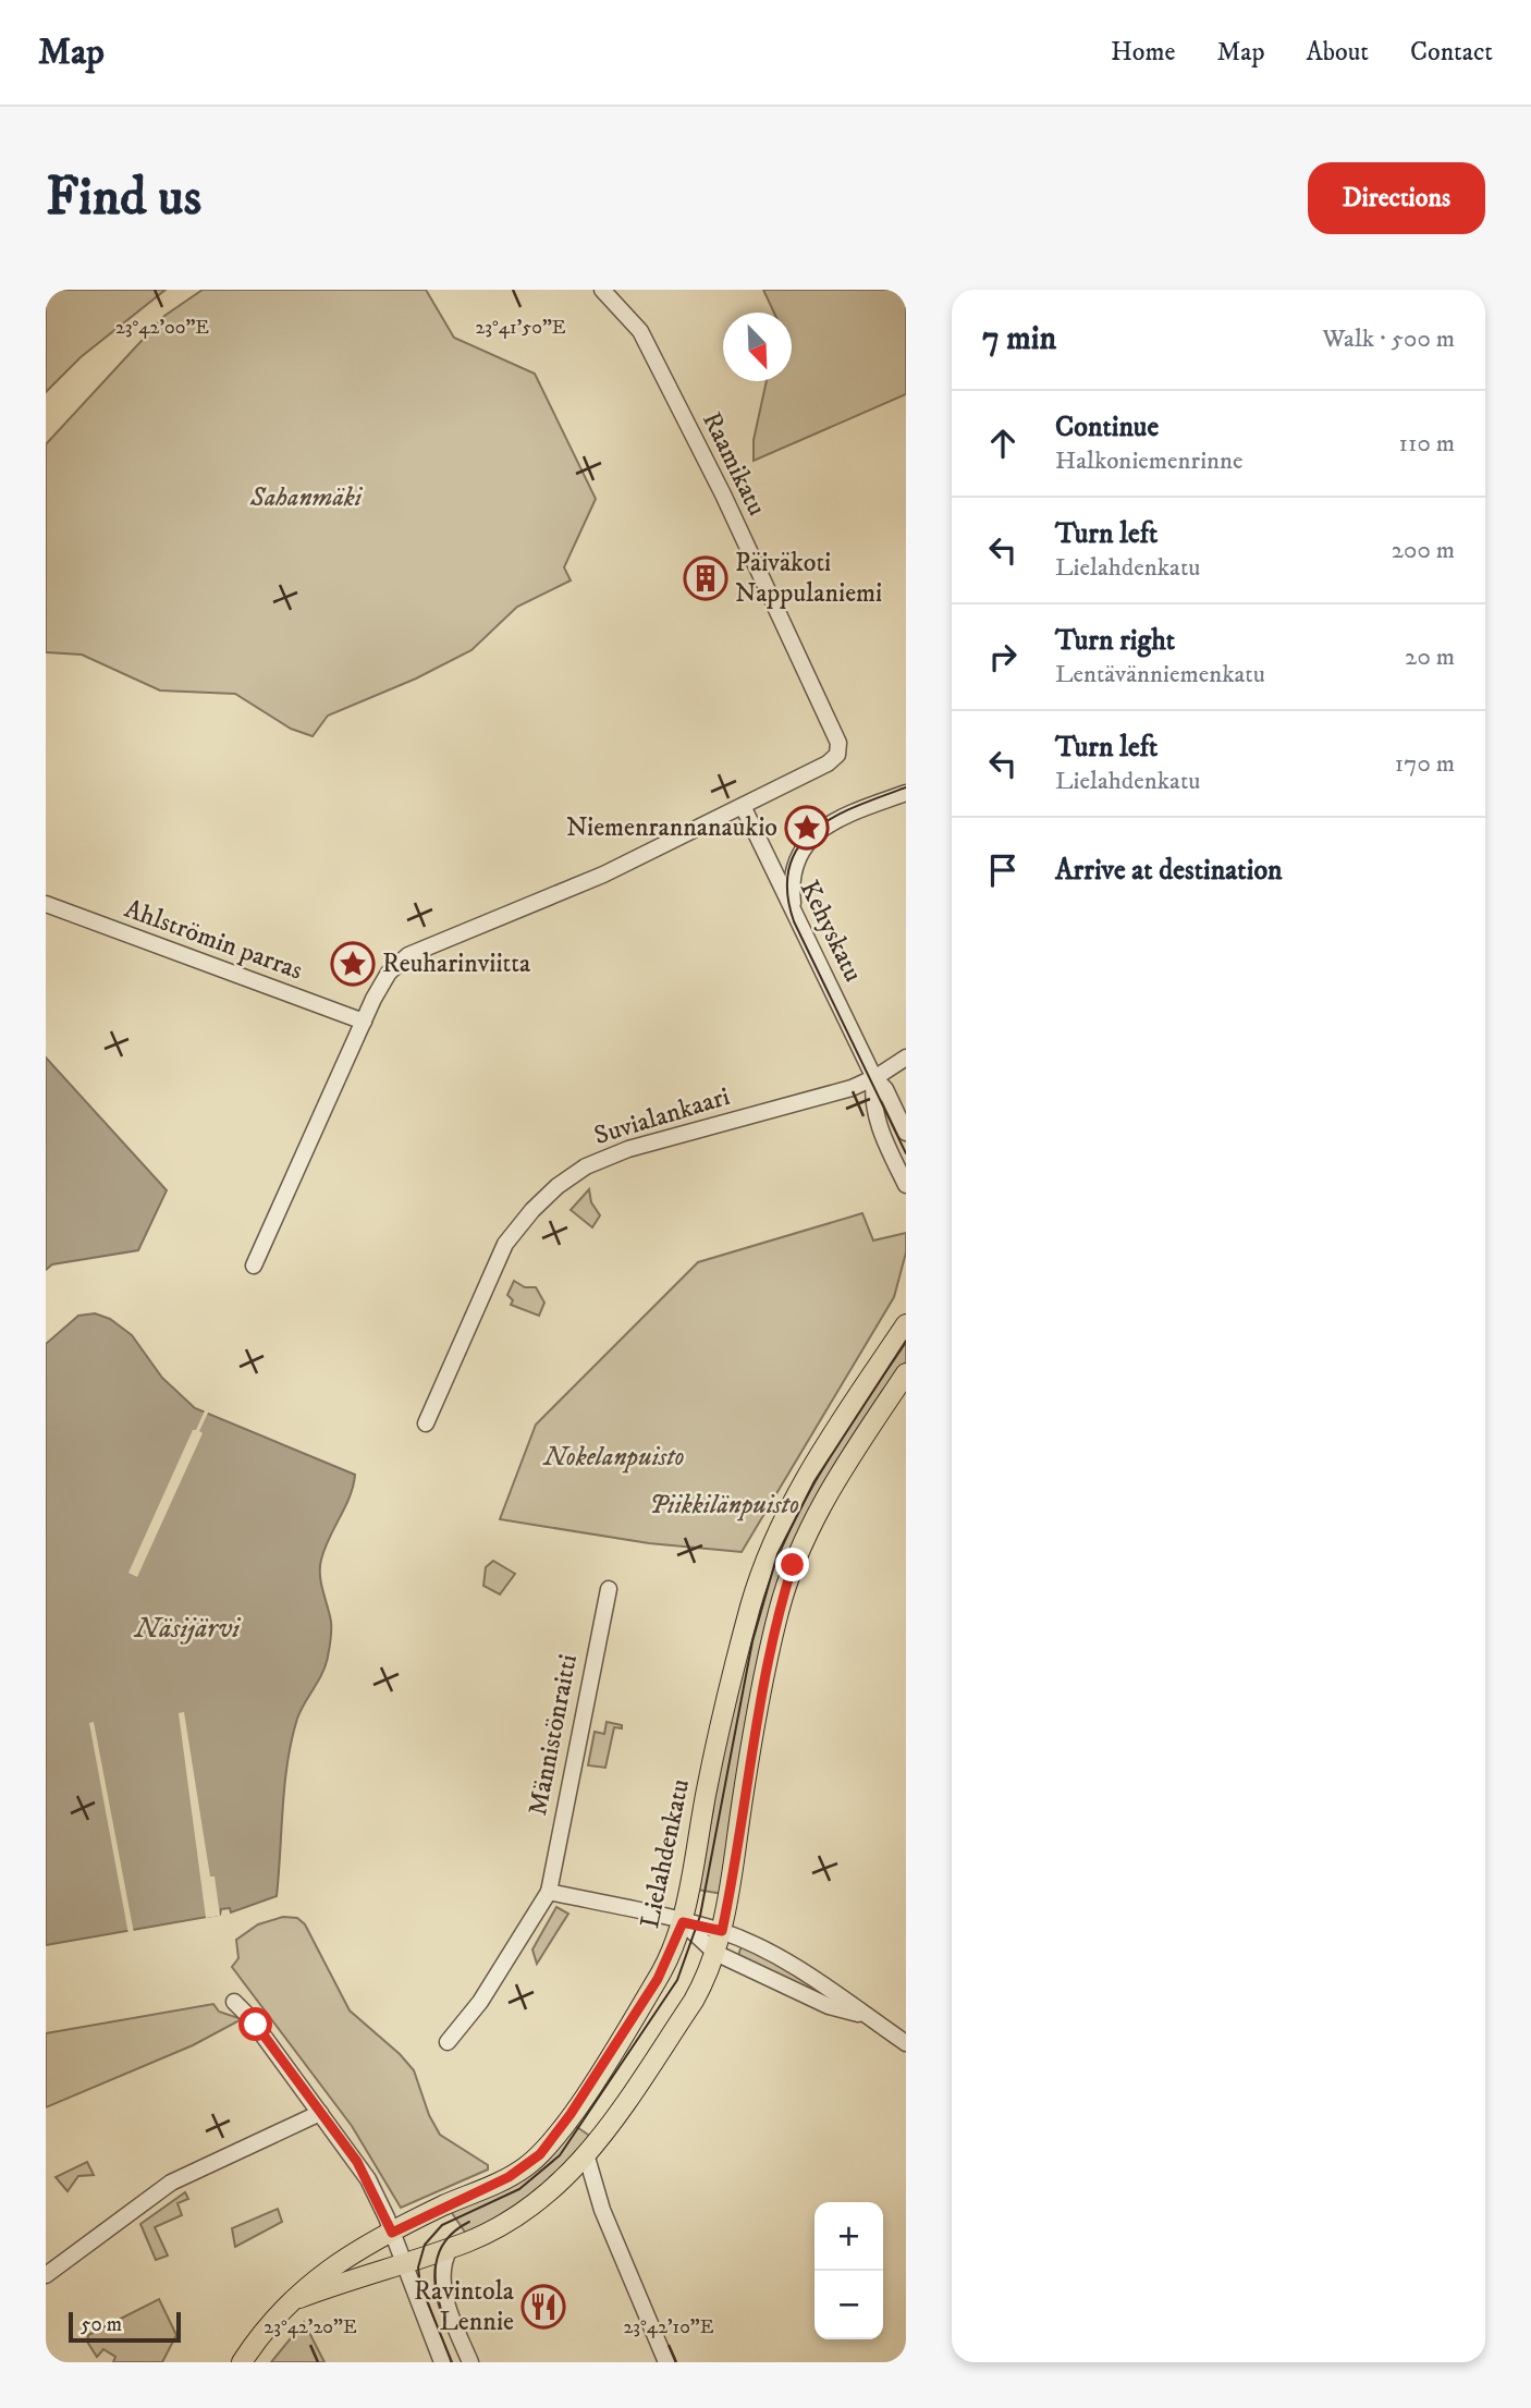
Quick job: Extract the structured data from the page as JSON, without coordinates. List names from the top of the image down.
{
  "streets": {
    "main road": ["Lielahdenkatu"],
    "street": [
      "Raamikatu",
      "Kehyskatu",
      "Ahlströmin parras",
      "Suvialankaari",
      "Männistönraitti"
    ]
  },
  "crossings": [
    ["Raamikatu", "Kehyskatu"],
    ["Kehyskatu", "Suvialankaari"]
  ],
  "water": ["Näsijärvi"],
  "parks": ["Sahanmäki", "Nokelanpuisto", "Piikkilänpuisto"],
  "places": {
    "building": ["Päiväkoti Nappulaniemi"],
    "place": ["Niemenrannanaukio", "Reuharinviitta"],
    "restaurant": ["Ravintola Lennie"]
  },
  "scale_bar": "50 m",
  "north": "bottom right",
  "page": {
    "header": "Map",
    "nav": [
      "Home",
      "Map",
      "About",
      "Contact"
    ],
    "buttons": "Directions",
    "title": "Find us",
    "heading": ["7 min", "Walk · 500 m"],
    "list": [
      ["Continue", "Halkoniemenrinne", "110 m"],
      ["Turn left", "Lielahdenkatu", "200 m"],
      ["Turn right", "Lentävänniemenkatu", "20 m"],
      ["Turn left", "Lielahdenkatu", "170 m"],
      "Arrive at destination"
    ],
    "map_buttons": ["+", "−"],
    "scale": "50 m"
  },
  "coordinates": [
    "23°42'00\"E",
    "23°41'50\"E",
    "23°42'20\"E",
    "23°42'10\"E"
  ]
}
